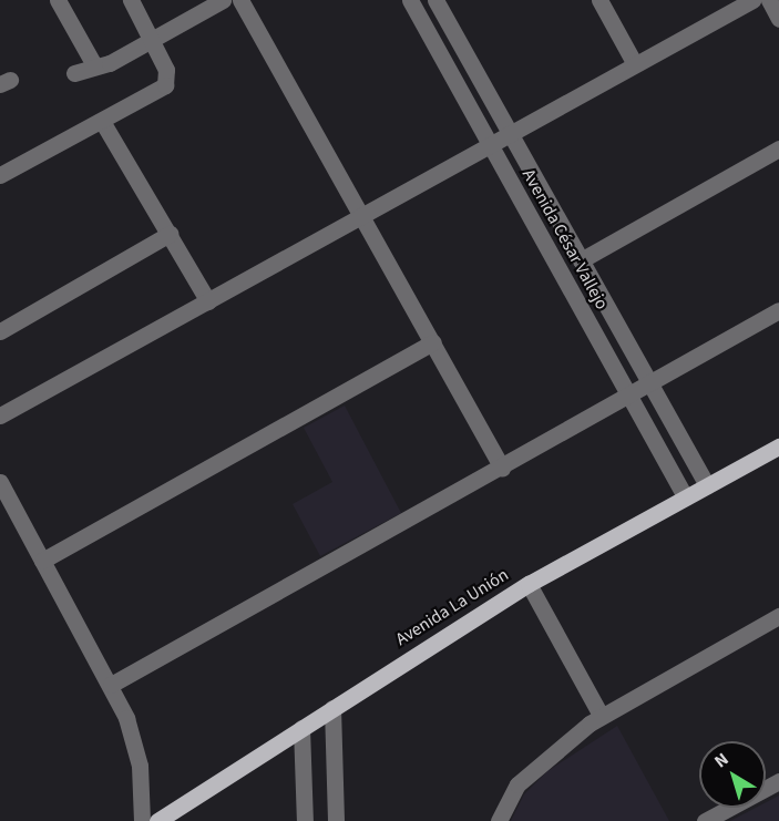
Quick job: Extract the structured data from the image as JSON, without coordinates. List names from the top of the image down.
{
  "streets": {
    "main road": ["Avenida La Unión"],
    "street": ["Avenida César Vallejo"]
  },
  "crossings": [
    ["Avenida César Vallejo", "Avenida La Unión"]
  ],
  "north": "top left"
}
